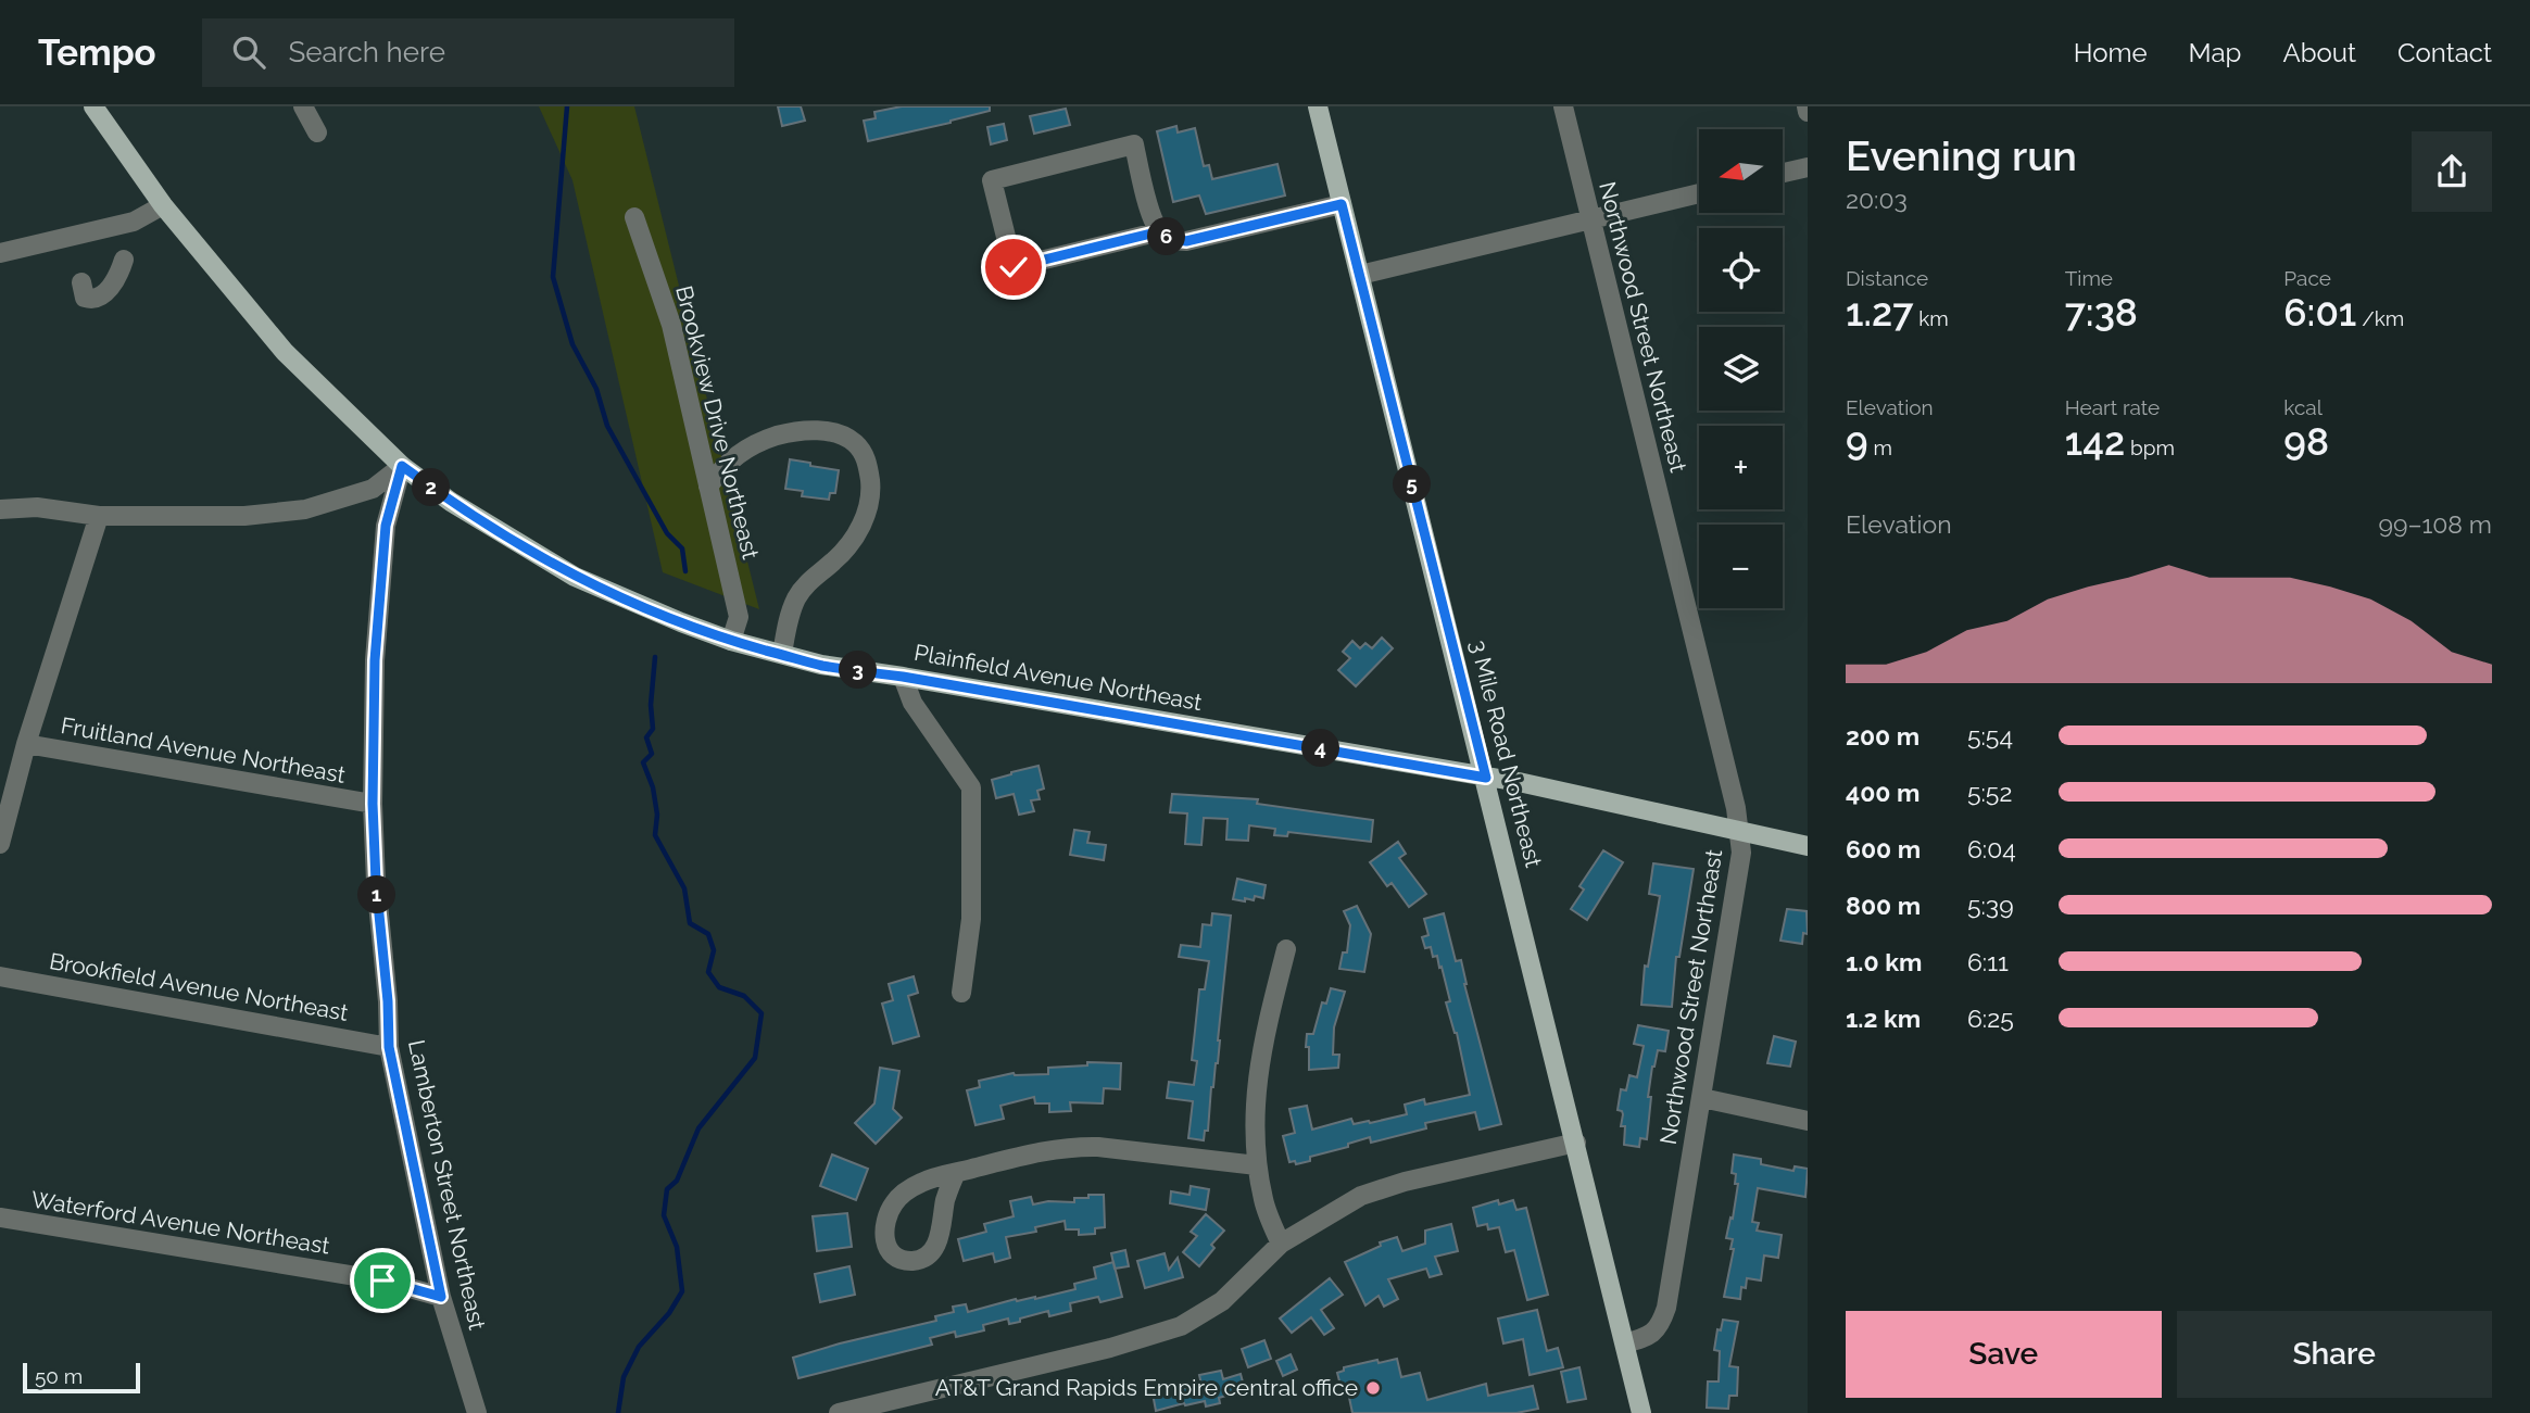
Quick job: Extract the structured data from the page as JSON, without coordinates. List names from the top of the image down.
{
  "streets": {
    "main road": ["Plainfield Avenue Northeast", "3 Mile Road Northeast"],
    "street": [
      "Northwood Street Northeast",
      "Brookview Drive Northeast",
      "Fruitland Avenue Northeast",
      "Brookfield Avenue Northeast",
      "Lamberton Street Northeast",
      "Waterford Avenue Northeast"
    ]
  },
  "crossings": [
    ["Northwood Street Northeast", "Plainfield Avenue Northeast"],
    ["Northwood Street Northeast", "3 Mile Road Northeast"],
    ["Brookview Drive Northeast", "Plainfield Avenue Northeast"],
    ["Plainfield Avenue Northeast", "3 Mile Road Northeast"],
    ["Plainfield Avenue Northeast", "Lamberton Street Northeast"],
    ["Fruitland Avenue Northeast", "Lamberton Street Northeast"],
    ["Brookfield Avenue Northeast", "Lamberton Street Northeast"],
    ["Lamberton Street Northeast", "Waterford Avenue Northeast"]
  ],
  "places": ["AT&T Grand Rapids Empire central office"],
  "scale_bar": "50 m",
  "north": "left",
  "page": {
    "header": "Tempo",
    "search": "Search here",
    "nav": [
      "Home",
      "Map",
      "About",
      "Contact"
    ],
    "heading": ["Evening run", "20:03"],
    "map_buttons": ["+", "−"],
    "pins": [
      "6",
      "5",
      "2",
      "3",
      "4",
      "1"
    ],
    "stats": [
      ["Distance", "1.27 km"],
      ["Time", "7:38"],
      ["Pace", "6:01 /km"],
      ["Elevation", "9 m"],
      ["Heart rate", "142 bpm"],
      ["kcal", "98"]
    ],
    "chart": ["Elevation", "99–108 m"],
    "list": [
      {
        "name": "200 m",
        "note": "5:54"
      },
      {
        "name": "400 m",
        "note": "5:52"
      },
      {
        "name": "600 m",
        "note": "6:04"
      },
      {
        "name": "800 m",
        "note": "5:39"
      },
      {
        "name": "1.0 km",
        "note": "6:11"
      },
      {
        "name": "1.2 km",
        "note": "6:25"
      }
    ],
    "buttons": ["Save", "Share"],
    "scale": "50 m"
  }
}
